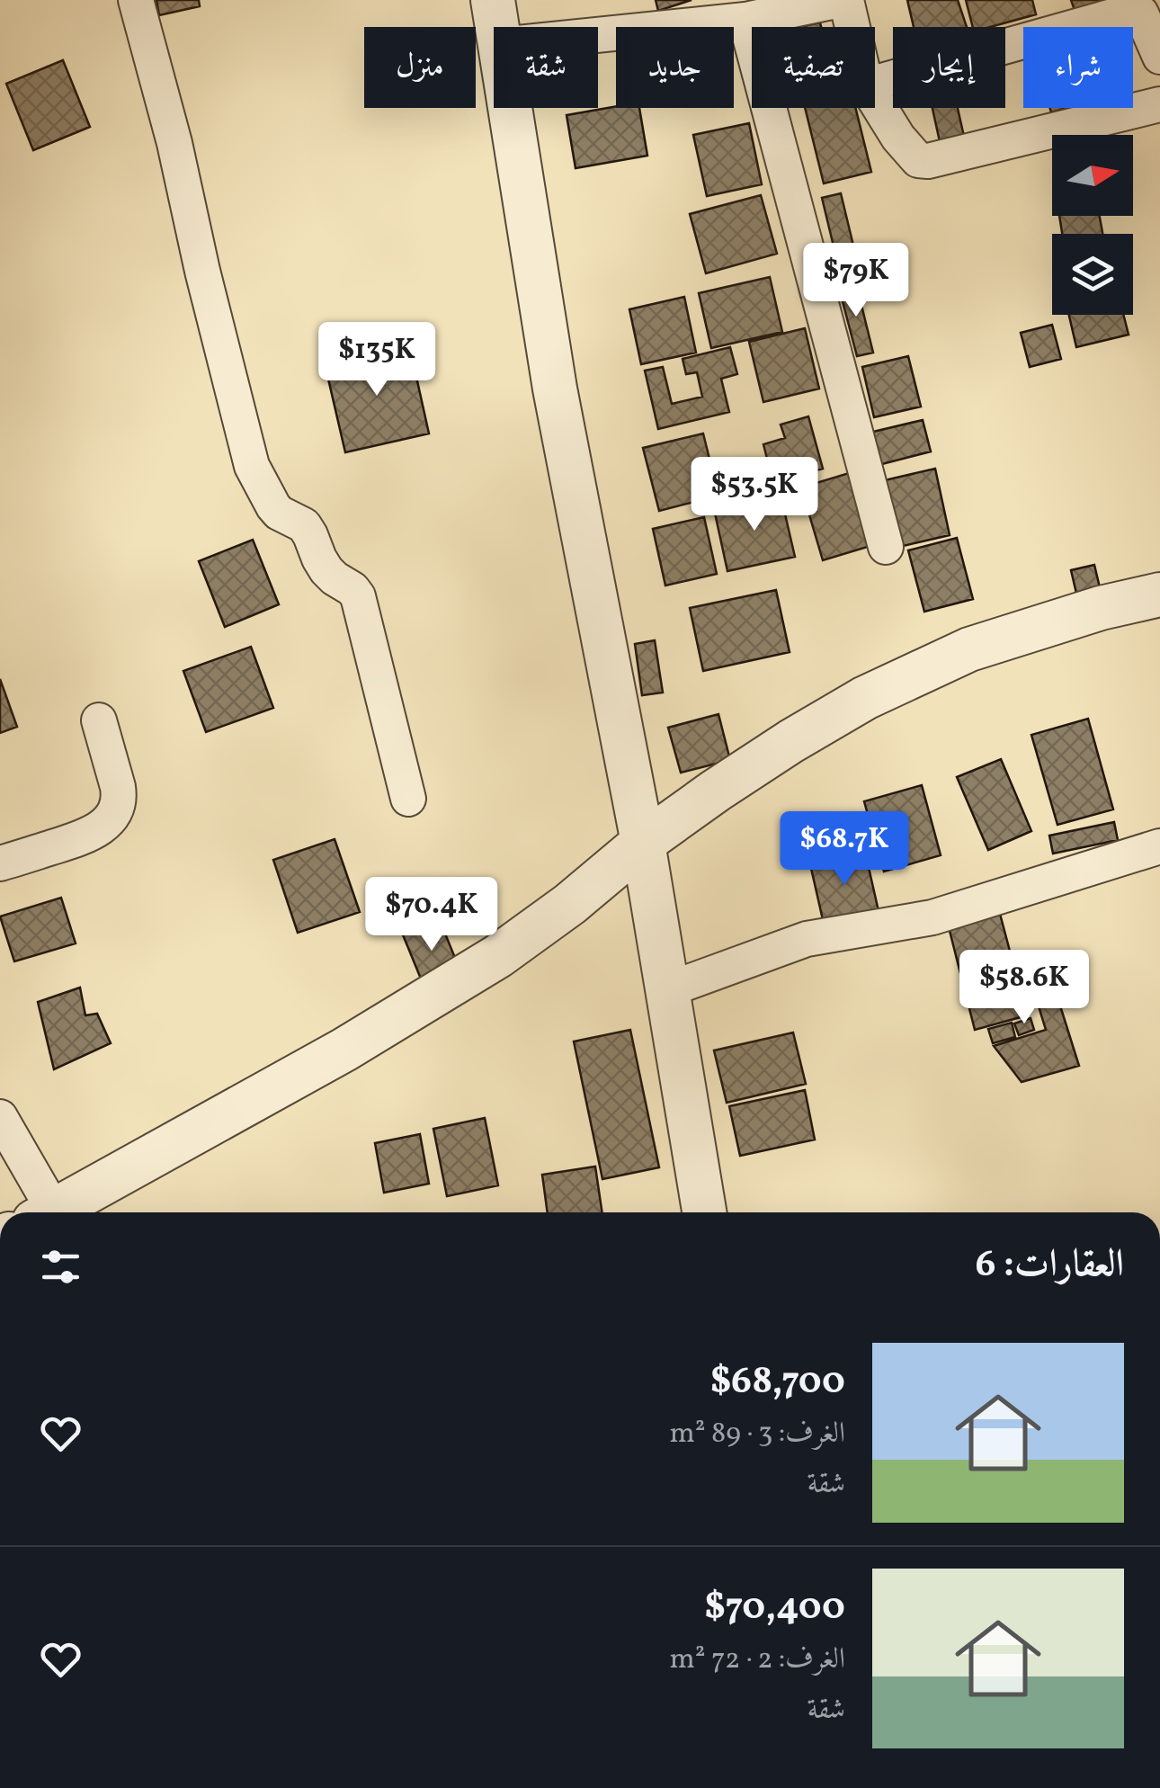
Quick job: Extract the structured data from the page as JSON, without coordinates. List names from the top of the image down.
{
  "north": "right",
  "page": {
    "chip": [
      "شراء",
      "إيجار",
      "تصفية",
      "جديد",
      "شقة",
      "منزل"
    ],
    "price": [
      "$79K",
      "$135K",
      "$53.5K",
      "$68.7K",
      "$70.4K",
      "$58.6K"
    ],
    "heading": "العقارات: 6",
    "list": [
      {
        "name": "$68,700",
        "note": "الغرف: 3 · 89 m² · شقة"
      },
      {
        "name": "$70,400",
        "note": "الغرف: 2 · 72 m² · شقة"
      }
    ]
  }
}
